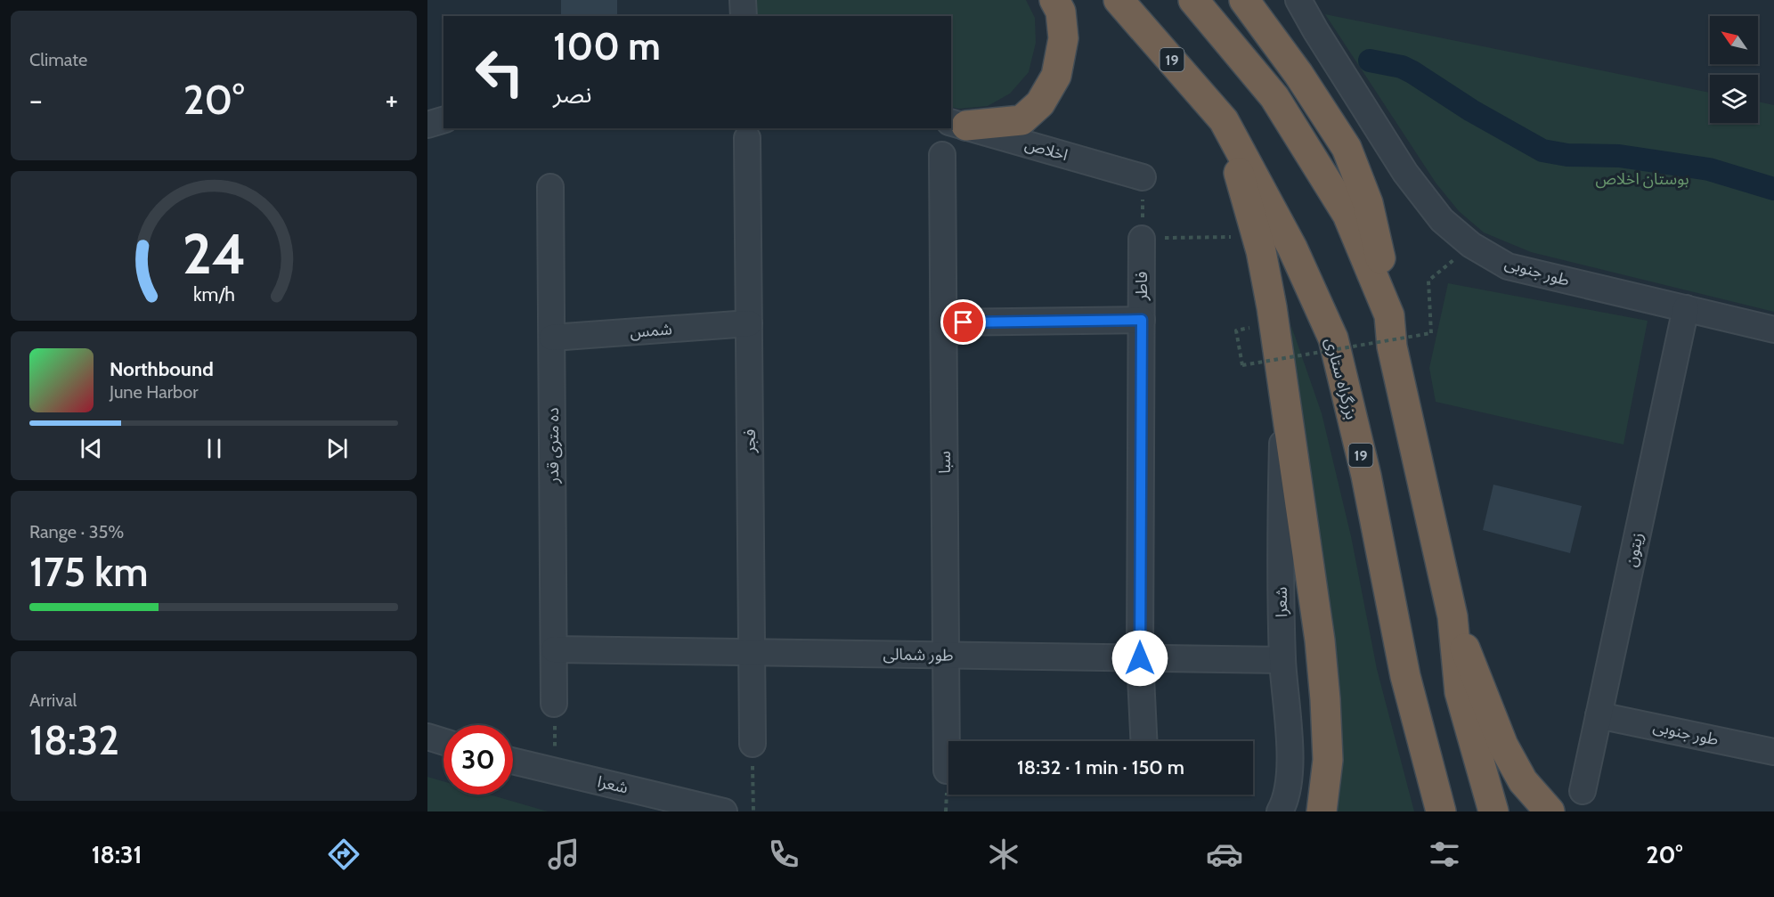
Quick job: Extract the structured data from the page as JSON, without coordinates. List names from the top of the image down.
{
  "streets": {
    "highway": ["19", "بزرگراه ستاری"],
    "street": [
      "اخلاص",
      "طور جنوبی",
      "فاطر",
      "شمس",
      "فجر",
      "ده متری قدر",
      "سبا",
      "زیتون",
      "شعرا",
      "طور شمالی"
    ]
  },
  "crossings": [
    ["طور جنوبی", "زیتون"],
    ["فاطر", "طور شمالی"],
    ["شمس", "فجر"],
    ["شمس", "ده متری قدر"],
    ["فجر", "طور شمالی"],
    ["ده متری قدر", "طور شمالی"],
    ["سبا", "طور شمالی"],
    ["شعرا", "طور شمالی"]
  ],
  "parks": ["بوستان اخلاص"],
  "north": "top left",
  "page": {
    "tile": [
      "Climate",
      ["Range · 35%", "175 km"],
      ["Arrival", "18:32"]
    ],
    "turn": ["100 m", "نصر"],
    "heat": ["−", "20°", "+"],
    "song": ["Northbound", "June Harbor"],
    "limit": "30",
    "trip": "18:32 · 1 min · 150 m",
    "tabs": ["18:31", "20°"],
    "gauge": ["24", "km/h"]
  }
}
